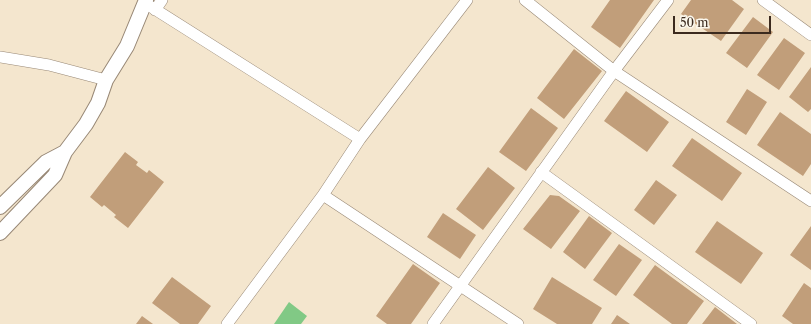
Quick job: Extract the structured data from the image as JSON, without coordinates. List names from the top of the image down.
{
  "scale_bar": "50 m"
}
